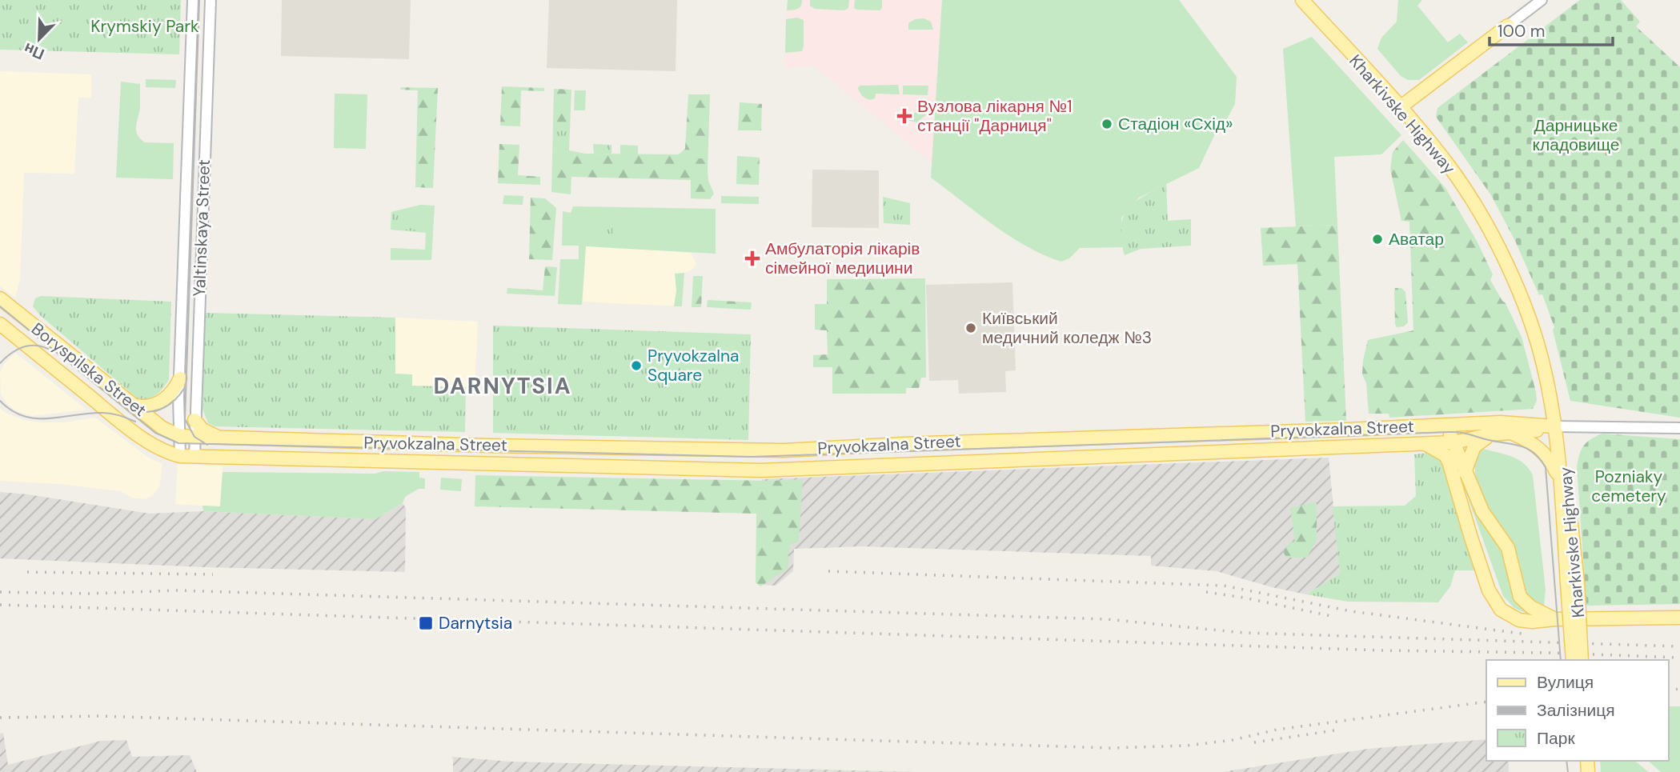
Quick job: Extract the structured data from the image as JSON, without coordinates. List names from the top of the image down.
{
  "streets": {
    "main road": ["Kharkivske Highway", "Boryspilska Street", "Pryvokzalna Street"],
    "street": ["Yaltinskaya Street"]
  },
  "crossings": [
    ["Kharkivske Highway", "Pryvokzalna Street"],
    ["Yaltinskaya Street", "Pryvokzalna Street"],
    ["Boryspilska Street", "Pryvokzalna Street"]
  ],
  "districts": ["DARNYTSIA"],
  "parks": ["Krymskiy Park", "Дарницьке кладовище", "Pozniaky cemetery"],
  "places": {
    "health": ["Вузлова лікарня №1 станції \"Дарниця\"", "Амбулаторія лікарів сімейної медицини"],
    "other": [
      "Стадіон «Схід»",
      "Аватар",
      "Київський медичний коледж №3",
      "Pryvokzalna Square"
    ],
    "transit": ["Darnytsia"]
  },
  "legend": ["Вулиця", "Залізниця", "Парк"],
  "scale_bar": "100 m",
  "north": "bottom left"
}
